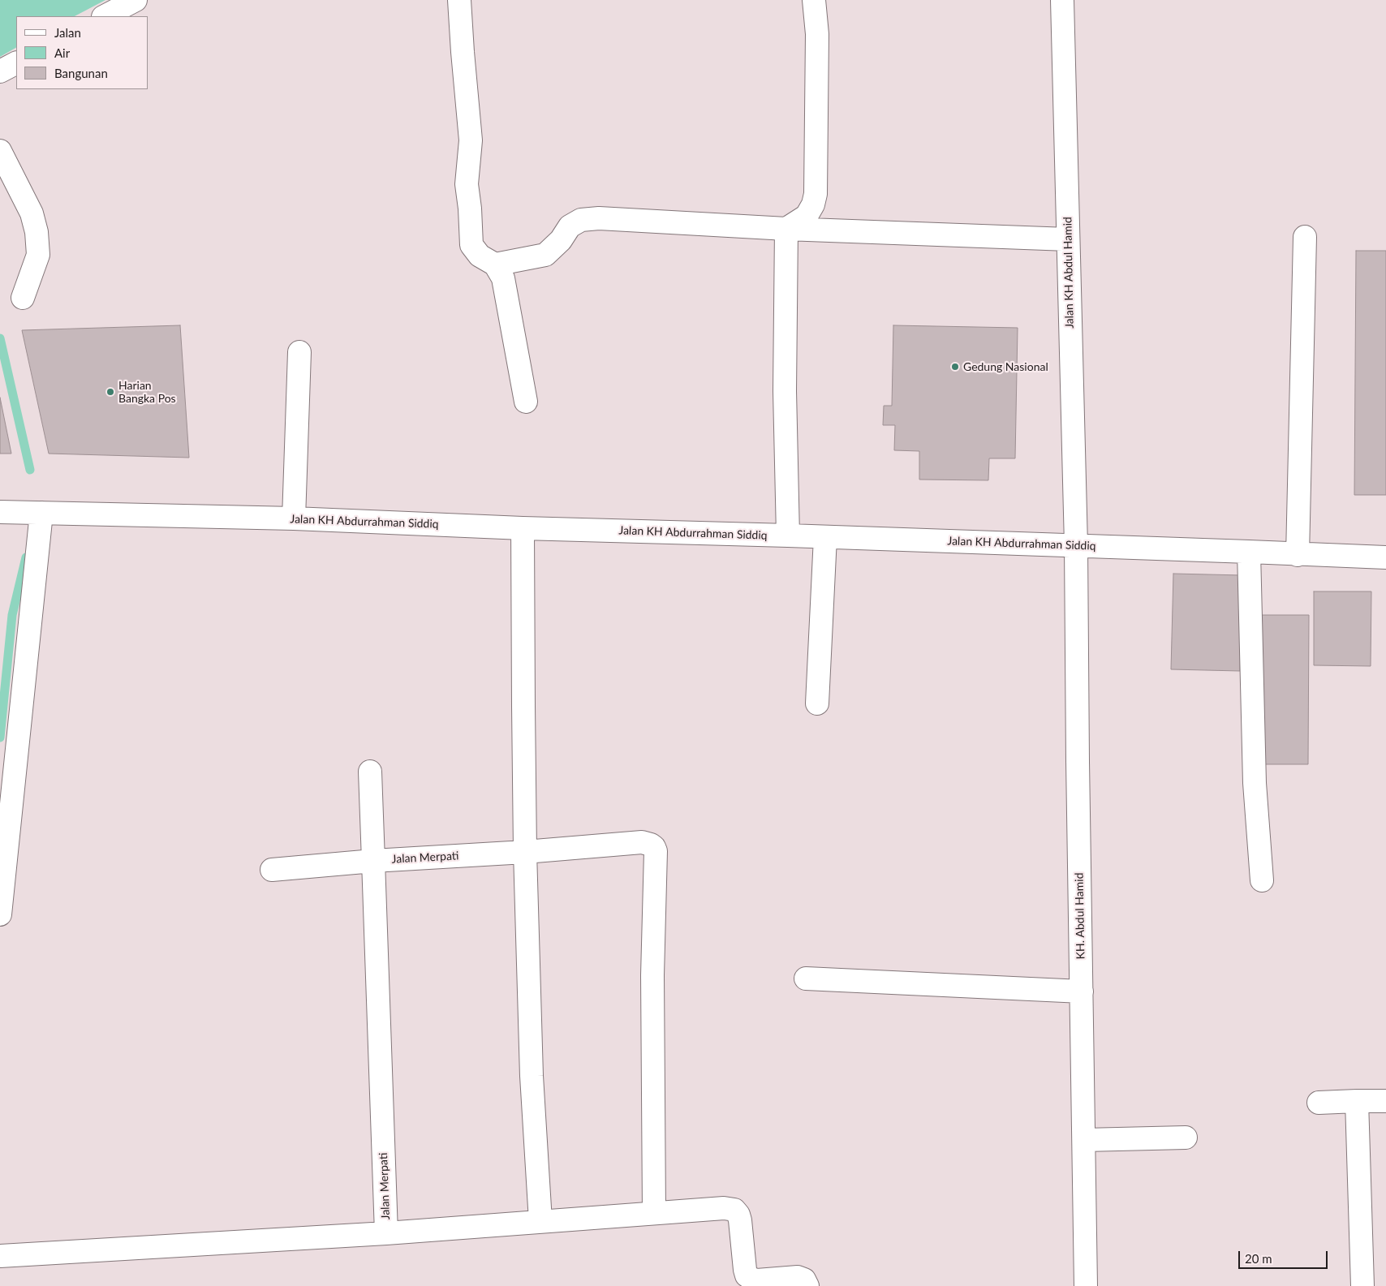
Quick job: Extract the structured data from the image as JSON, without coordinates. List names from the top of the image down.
{
  "streets": {
    "street": [
      "Jalan KH Abdul Hamid",
      "Jalan KH Abdurrahman Siddiq",
      "Jalan Merpati",
      "KH. Abdul Hamid"
    ]
  },
  "crossings": [
    ["Jalan KH Abdul Hamid", "Jalan KH Abdurrahman Siddiq"],
    ["Jalan KH Abdul Hamid", "KH. Abdul Hamid"],
    ["Jalan KH Abdurrahman Siddiq", "KH. Abdul Hamid"]
  ],
  "places": ["Gedung Nasional", "Harian Bangka Pos"],
  "legend": ["Jalan", "Air", "Bangunan"],
  "scale_bar": "20 m"
}
